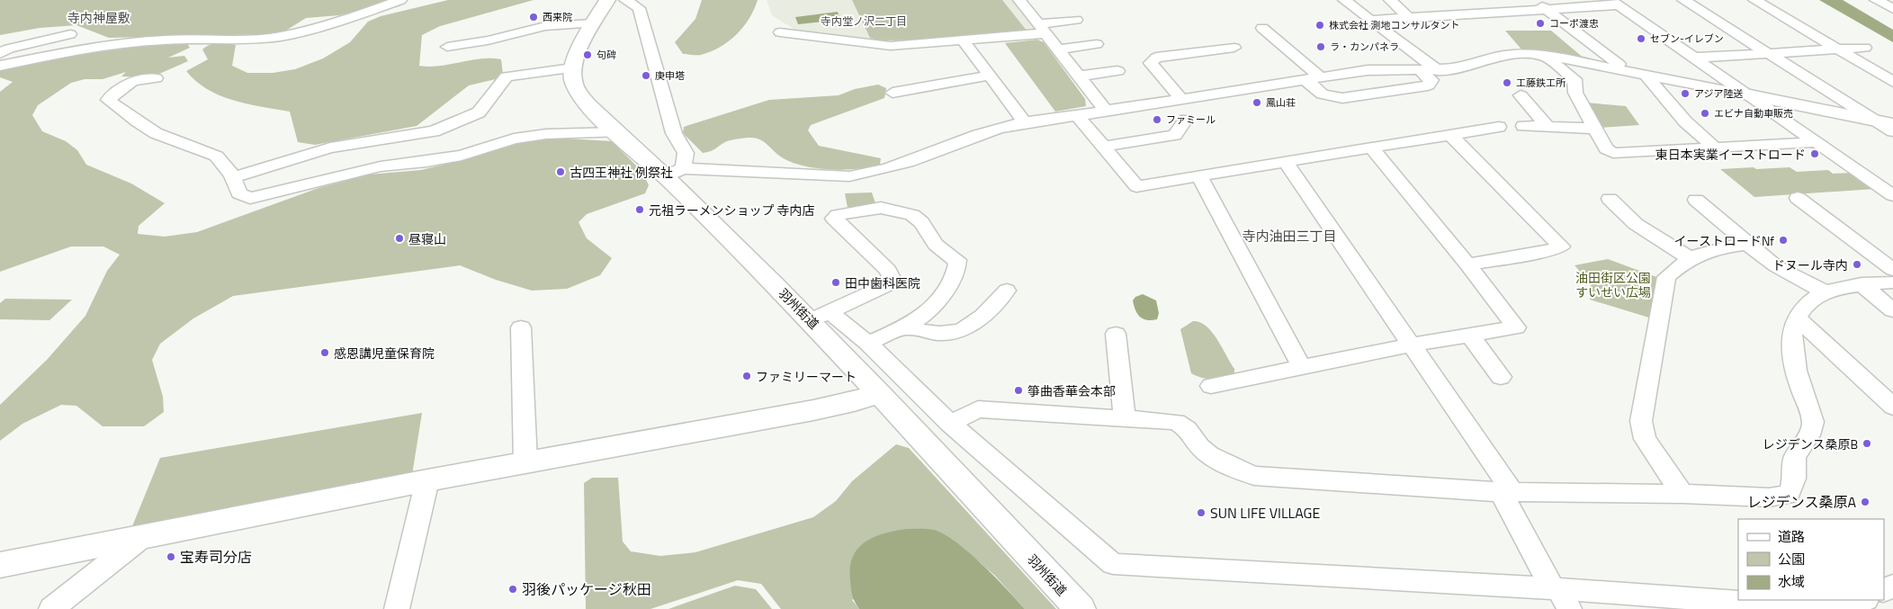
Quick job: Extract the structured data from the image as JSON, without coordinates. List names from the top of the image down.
{
  "streets": {
    "street": ["羽州街道"]
  },
  "districts": ["寺内神屋敷", "寺内堂ノ沢二丁目", "寺内油田三丁目"],
  "parks": ["油田街区公園 すいせい広場"],
  "places": [
    "西来院",
    "コーポ渡忠",
    "株式会社 測地コンサルタント",
    "セブン-イレブン",
    "ラ・カンパネラ",
    "句碑",
    "庚申塔",
    "工藤鉄工所",
    "アジア陸送",
    "鳳山荘",
    "エビナ自動車販売",
    "ファミール",
    "東日本実業イーストロード",
    "古四王神社 例祭社",
    "元祖ラーメンショップ 寺内店",
    "昼寝山",
    "イーストロードNf",
    "ドヌール寺内",
    "田中歯科医院",
    "感恩講児童保育院",
    "ファミリーマート",
    "箏曲香華会本部",
    "レジデンス桑原B",
    "レジデンス桑原A",
    "SUN LIFE VILLAGE",
    "宝寿司分店",
    "羽後パッケージ秋田"
  ],
  "legend": ["道路", "公園", "水域"]
}
